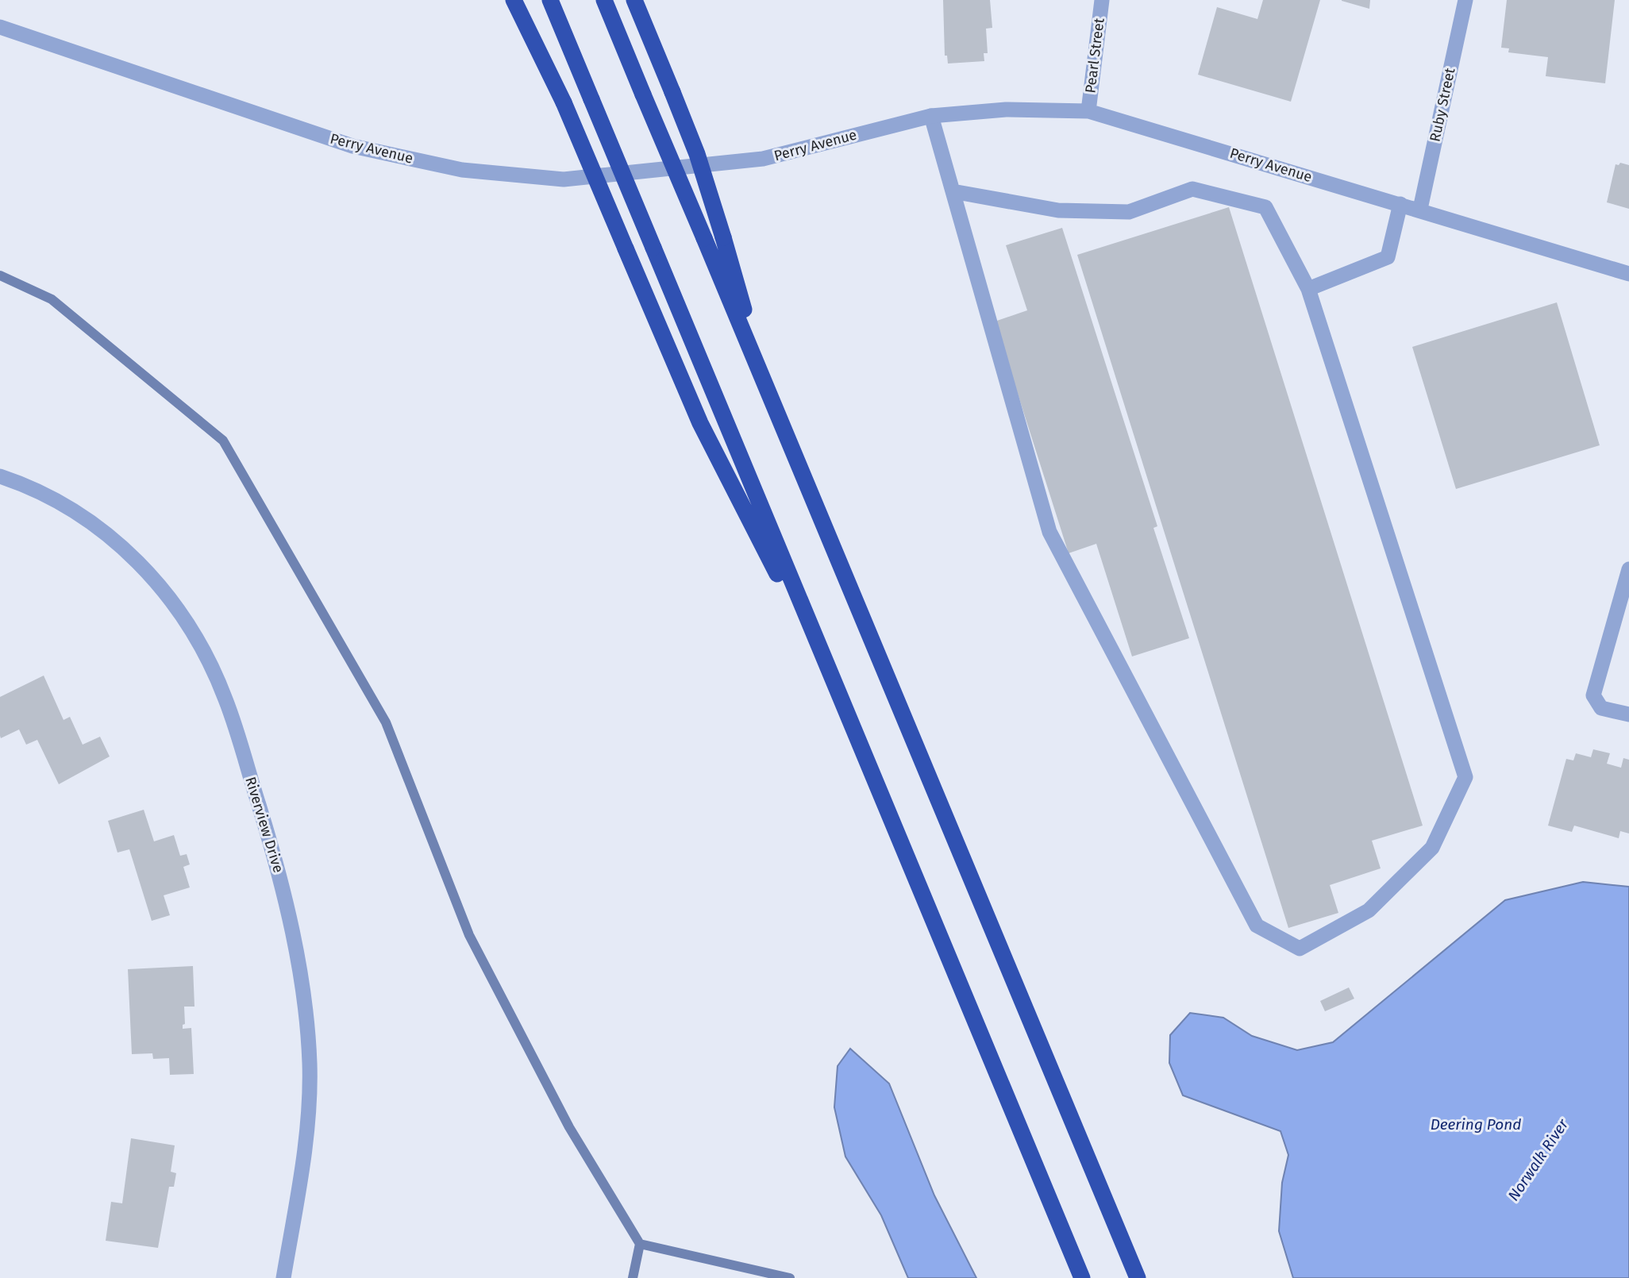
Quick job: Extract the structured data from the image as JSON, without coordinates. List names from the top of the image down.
{
  "streets": {
    "street": [
      "Pearl Street",
      "Ruby Street",
      "Perry Avenue",
      "Riverview Drive"
    ]
  },
  "crossings": [
    ["Pearl Street", "Perry Avenue"],
    ["Ruby Street", "Perry Avenue"]
  ],
  "water": ["Deering Pond", "Norwalk River"]
}
